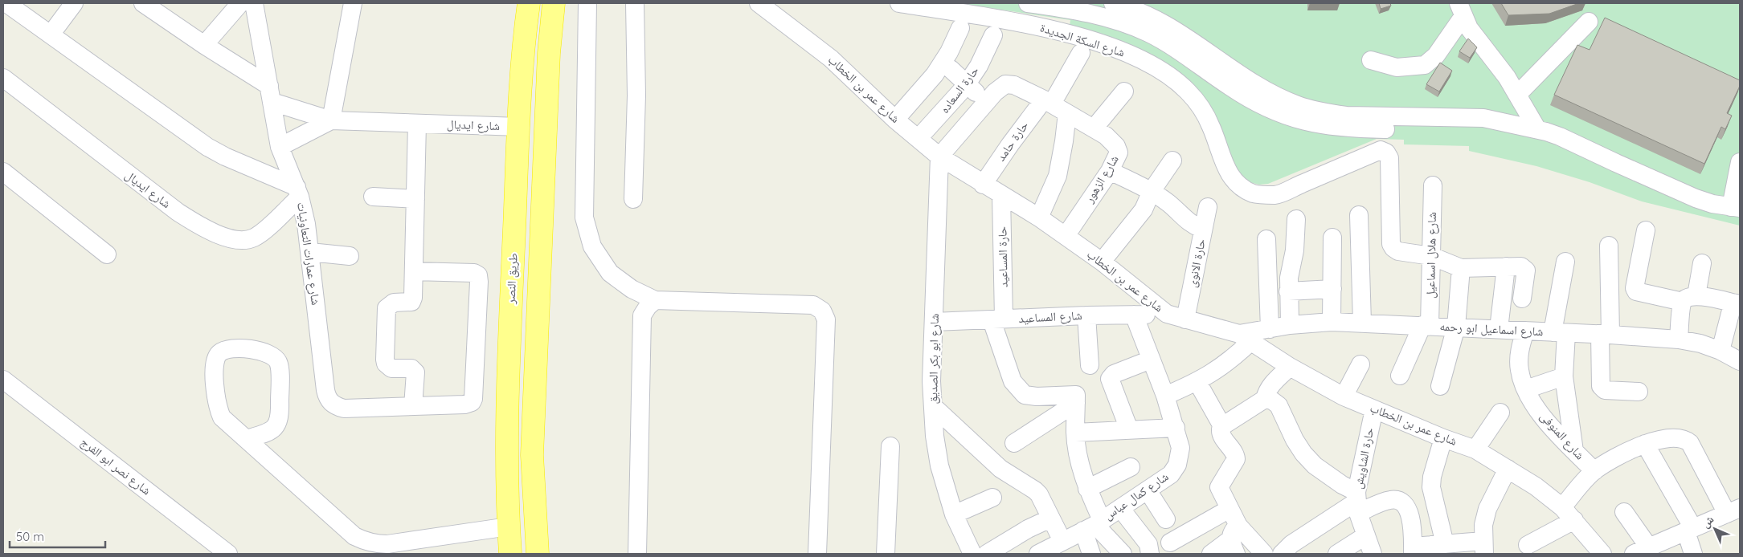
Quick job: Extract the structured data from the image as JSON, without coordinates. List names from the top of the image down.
{
  "streets": {
    "highway": ["طريق النصر"],
    "street": [
      "شارع السكة الجديدة",
      "شارع عمر بن الخطاب",
      "حارة السعاده",
      "شارع ايديال",
      "حارة حامد",
      "شارع الزهور",
      "شارع عمارات التعاونيات",
      "شارع هلال اسماعيل",
      "حارة المساعيد",
      "حارة الانوى",
      "شارع المساعيد",
      "شارع اسماعيل ابو رحمه",
      "شارع ابو بكر الصديق",
      "شارع المنوفى",
      "حارة الشاويش",
      "شارع نصر ابو الفرج",
      "شارع كمال عباس"
    ]
  },
  "crossings": [
    ["شارع السكة الجديدة", "شارع هلال اسماعيل"],
    ["شارع عمر بن الخطاب", "حارة السعاده"],
    ["شارع عمر بن الخطاب", "حارة حامد"],
    ["شارع عمر بن الخطاب", "شارع الزهور"],
    ["شارع عمر بن الخطاب", "حارة المساعيد"],
    ["شارع عمر بن الخطاب", "حارة الانوى"],
    ["شارع عمر بن الخطاب", "شارع المساعيد"],
    ["شارع عمر بن الخطاب", "شارع اسماعيل ابو رحمه"],
    ["شارع عمر بن الخطاب", "شارع ابو بكر الصديق"],
    ["شارع عمر بن الخطاب", "حارة الشاويش"],
    ["شارع ايديال", "شارع عمارات التعاونيات"],
    ["شارع ايديال", "طريق النصر"],
    ["حارة حامد", "شارع الزهور"],
    ["شارع الزهور", "شارع ابو بكر الصديق"],
    ["شارع هلال اسماعيل", "شارع اسماعيل ابو رحمه"],
    ["حارة المساعيد", "شارع المساعيد"],
    ["شارع المساعيد", "شارع ابو بكر الصديق"],
    ["شارع المساعيد", "شارع كمال عباس"],
    ["شارع اسماعيل ابو رحمه", "شارع المنوفى"]
  ],
  "scale_bar": "50 m",
  "north": "top left"
}
